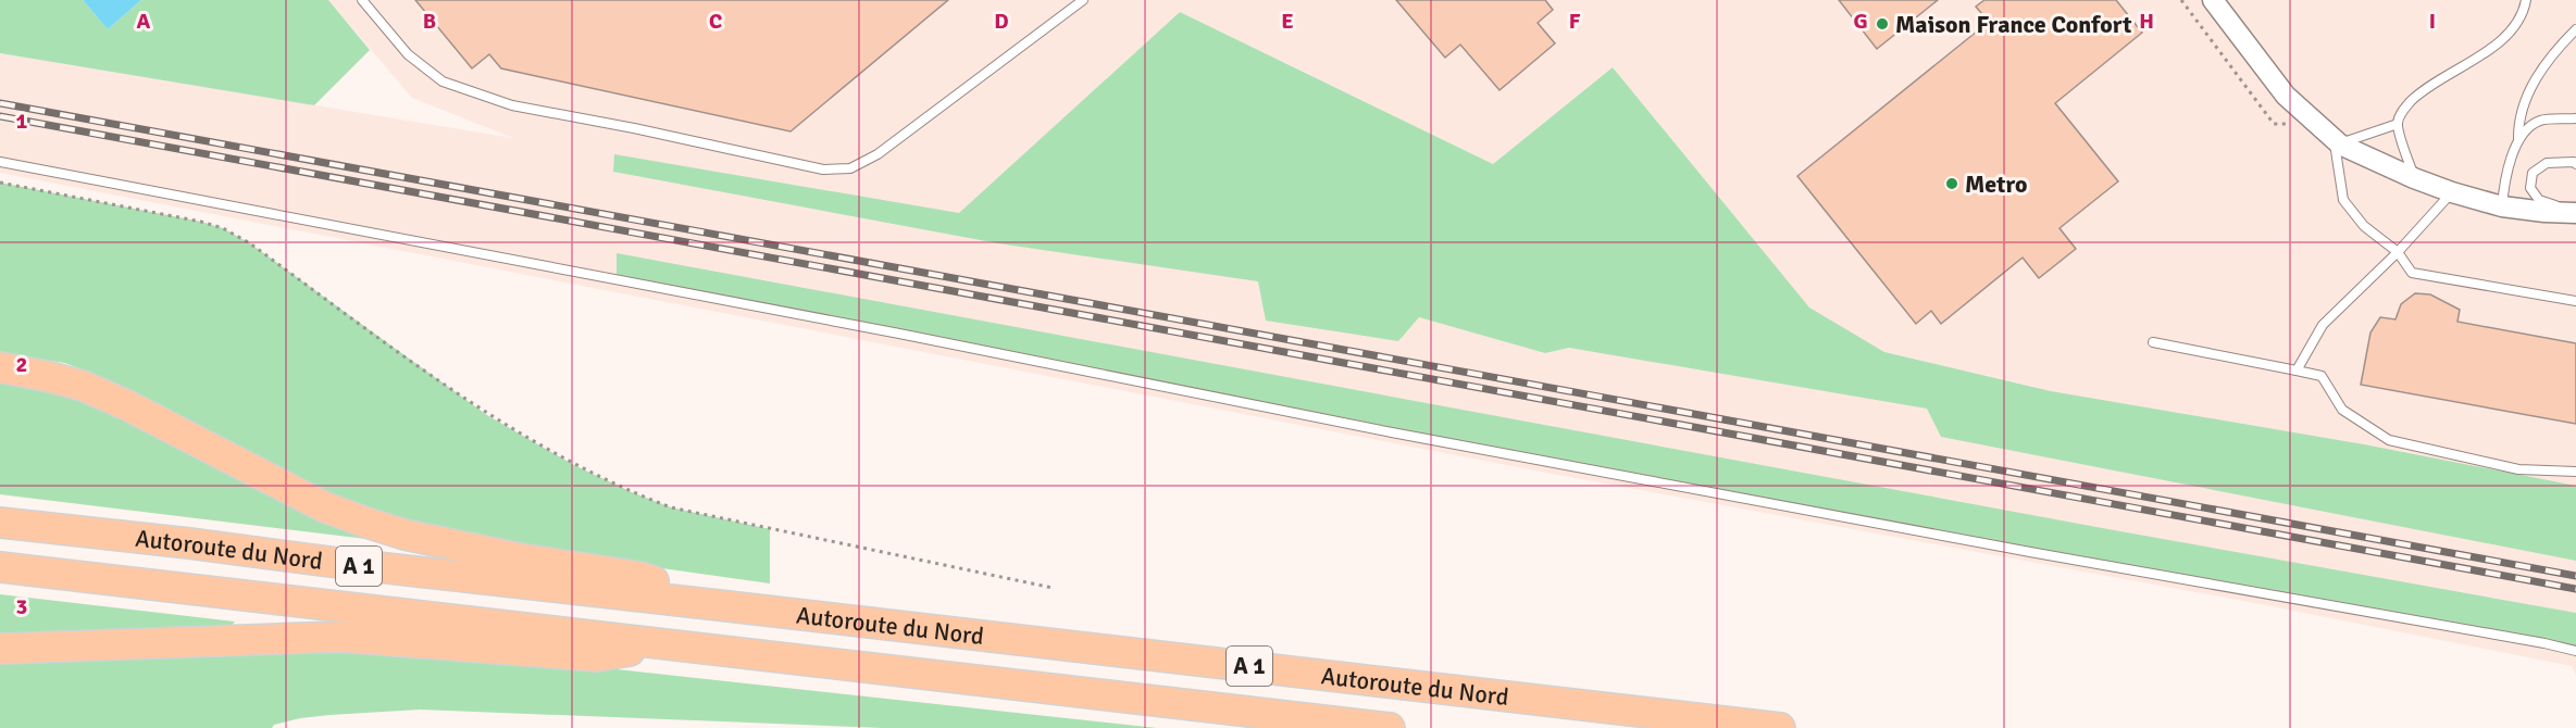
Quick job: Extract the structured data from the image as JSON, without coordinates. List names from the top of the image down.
{
  "streets": {
    "highway": ["Autoroute du Nord", "A 1"]
  },
  "places": ["Maison France Confort", "Metro"],
  "grid": {
    "columns": [
      "A",
      "B",
      "C",
      "D",
      "E",
      "F",
      "G",
      "H",
      "I"
    ],
    "rows": ["1", "2", "3"]
  }
}
